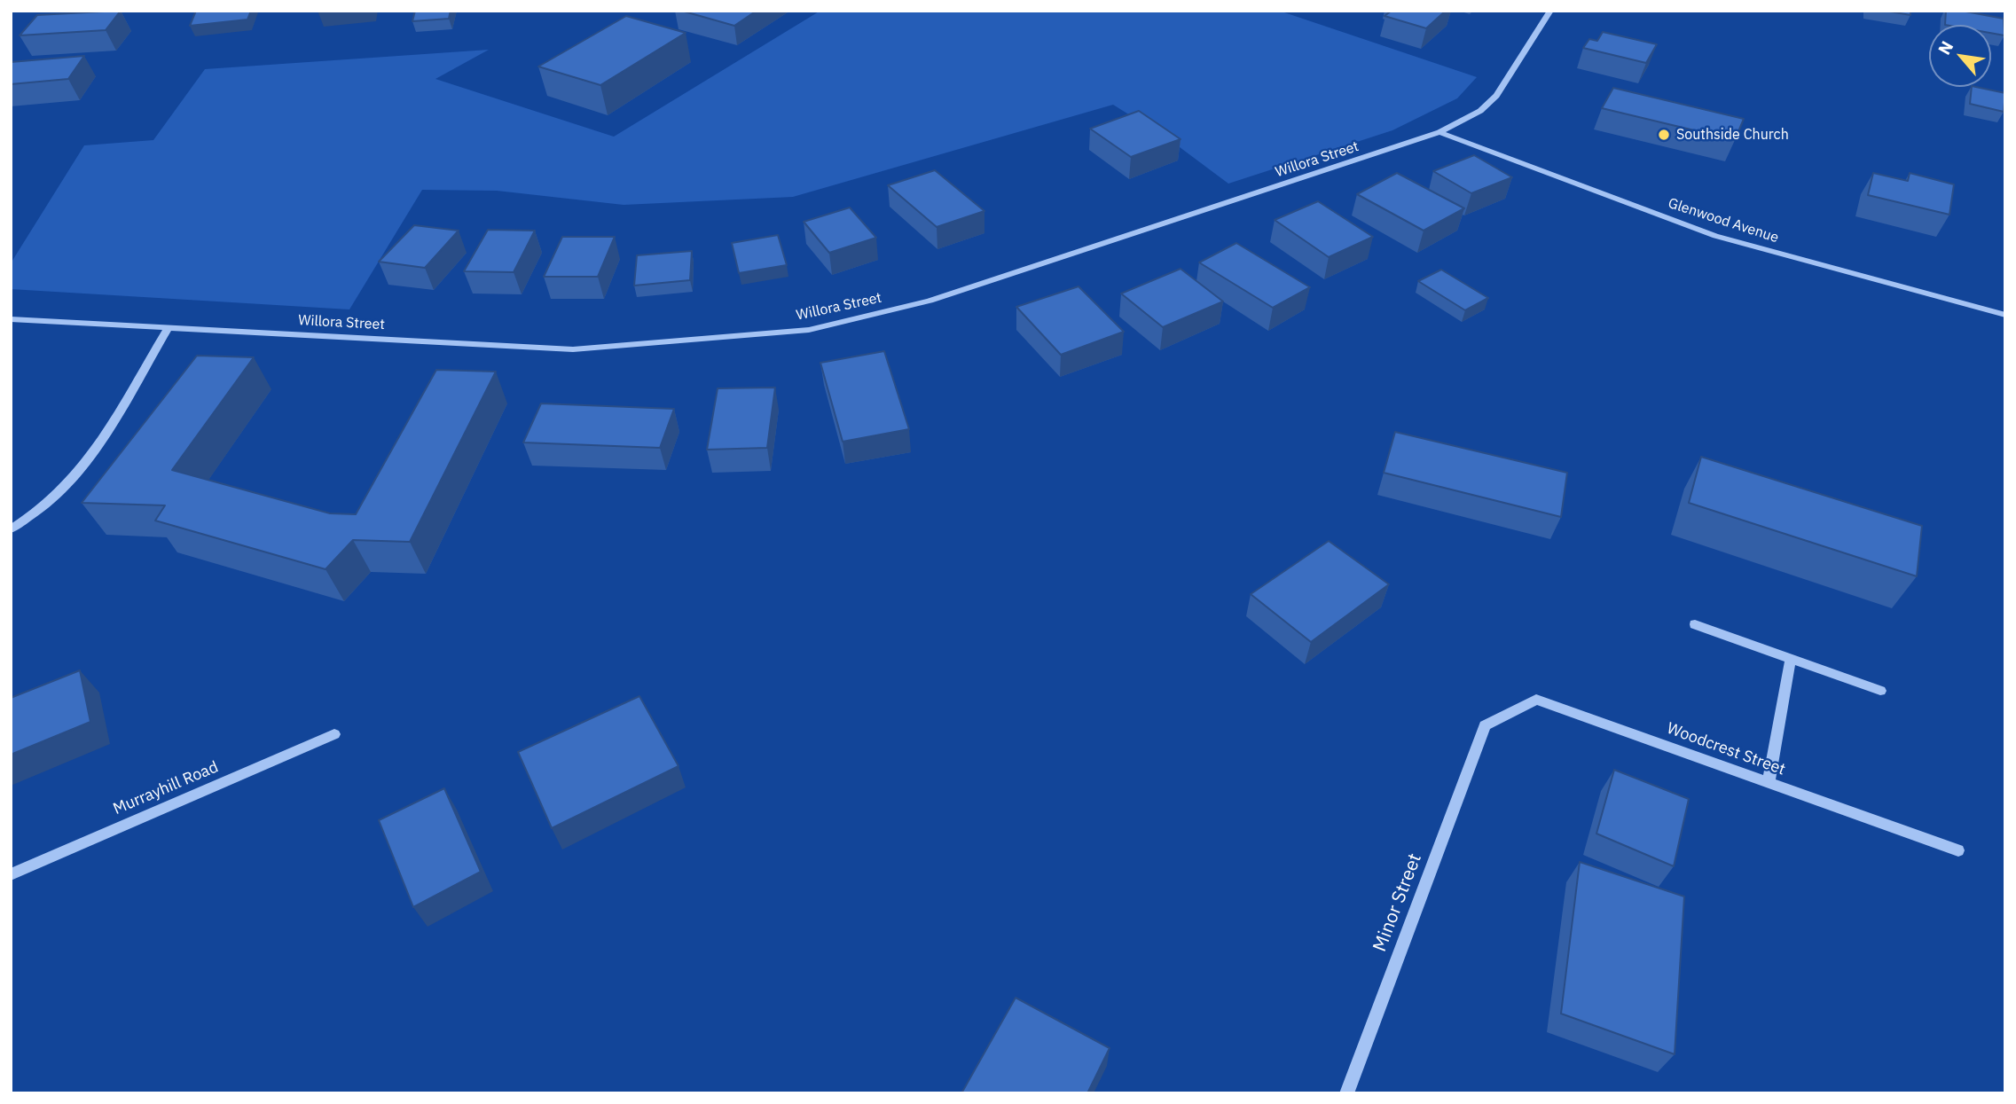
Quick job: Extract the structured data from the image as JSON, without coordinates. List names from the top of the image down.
{
  "streets": {
    "street": [
      "Willora Street",
      "Glenwood Avenue",
      "Woodcrest Street",
      "Murrayhill Road",
      "Minor Street"
    ]
  },
  "crossings": [
    ["Willora Street", "Glenwood Avenue"],
    ["Woodcrest Street", "Minor Street"]
  ],
  "places": ["Southside Church"],
  "north": "top left"
}
